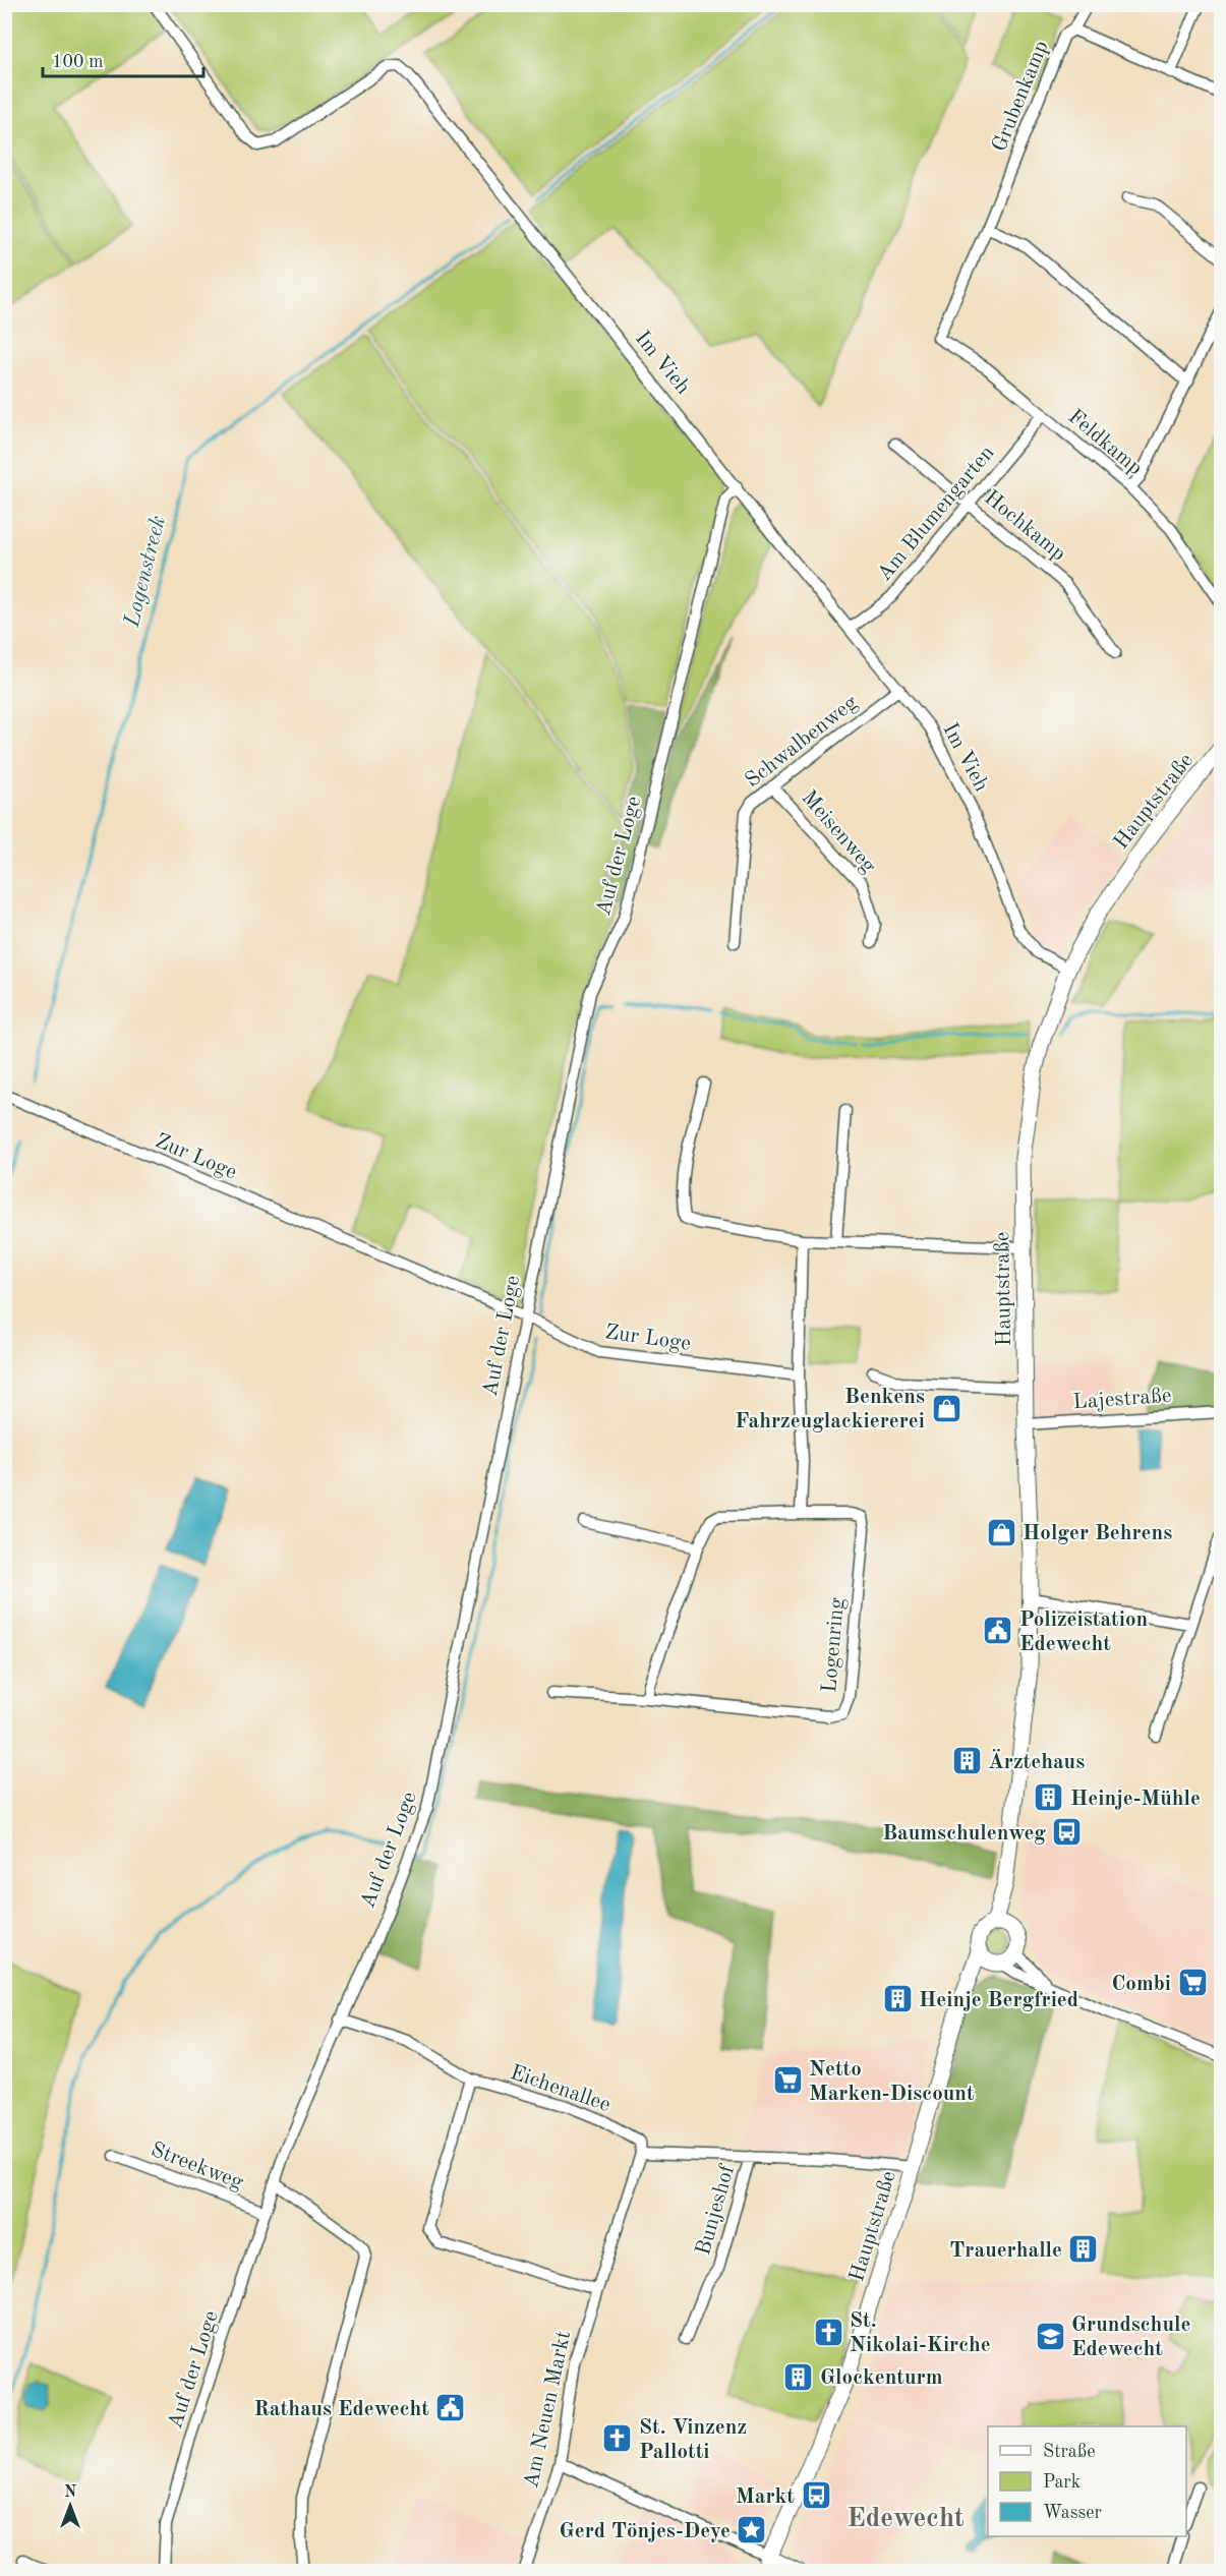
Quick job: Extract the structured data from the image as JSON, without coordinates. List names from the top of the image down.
{
  "streets": {
    "main road": ["Hauptstraße"],
    "street": [
      "Grubenkamp",
      "Im Vieh",
      "Feldkamp",
      "Am Blumengarten",
      "Hochkamp",
      "Schwalbenweg",
      "Meisenweg",
      "Auf der Loge",
      "Zur Loge",
      "Lajestraße",
      "Logenring",
      "Eichenallee",
      "Streekweg",
      "Bunjeshof",
      "Am Neuen Markt"
    ]
  },
  "crossings": [
    ["Grubenkamp", "Feldkamp"],
    ["Im Vieh", "Am Blumengarten"],
    ["Im Vieh", "Schwalbenweg"],
    ["Im Vieh", "Hauptstraße"],
    ["Im Vieh", "Auf der Loge"],
    ["Feldkamp", "Am Blumengarten"],
    ["Am Blumengarten", "Hochkamp"],
    ["Schwalbenweg", "Meisenweg"],
    ["Hauptstraße", "Lajestraße"],
    ["Auf der Loge", "Zur Loge"],
    ["Auf der Loge", "Eichenallee"],
    ["Auf der Loge", "Streekweg"],
    ["Eichenallee", "Am Neuen Markt"]
  ],
  "districts": ["Edewecht"],
  "water": ["Logenstreek"],
  "places": {
    "shop": ["Benkens Fahrzeuglackiererei", "Holger Behrens"],
    "public building": ["Polizeistation Edewecht", "Rathaus Edewecht"],
    "building": [
      "Ärztehaus",
      "Heinje-Mühle",
      "Heinje Bergfried",
      "Trauerhalle",
      "Glockenturm"
    ],
    "bus stop": ["Baumschulenweg", "Markt"],
    "supermarket": ["Combi", "Netto Marken-Discount"],
    "church": ["St. Nikolai-Kirche", "St. Vinzenz Pallotti"],
    "school or university": ["Grundschule Edewecht"],
    "place": ["Gerd Tönjes-Deye"]
  },
  "legend": ["Straße", "Park", "Wasser"],
  "scale_bar": "100 m",
  "north": "top"
}
